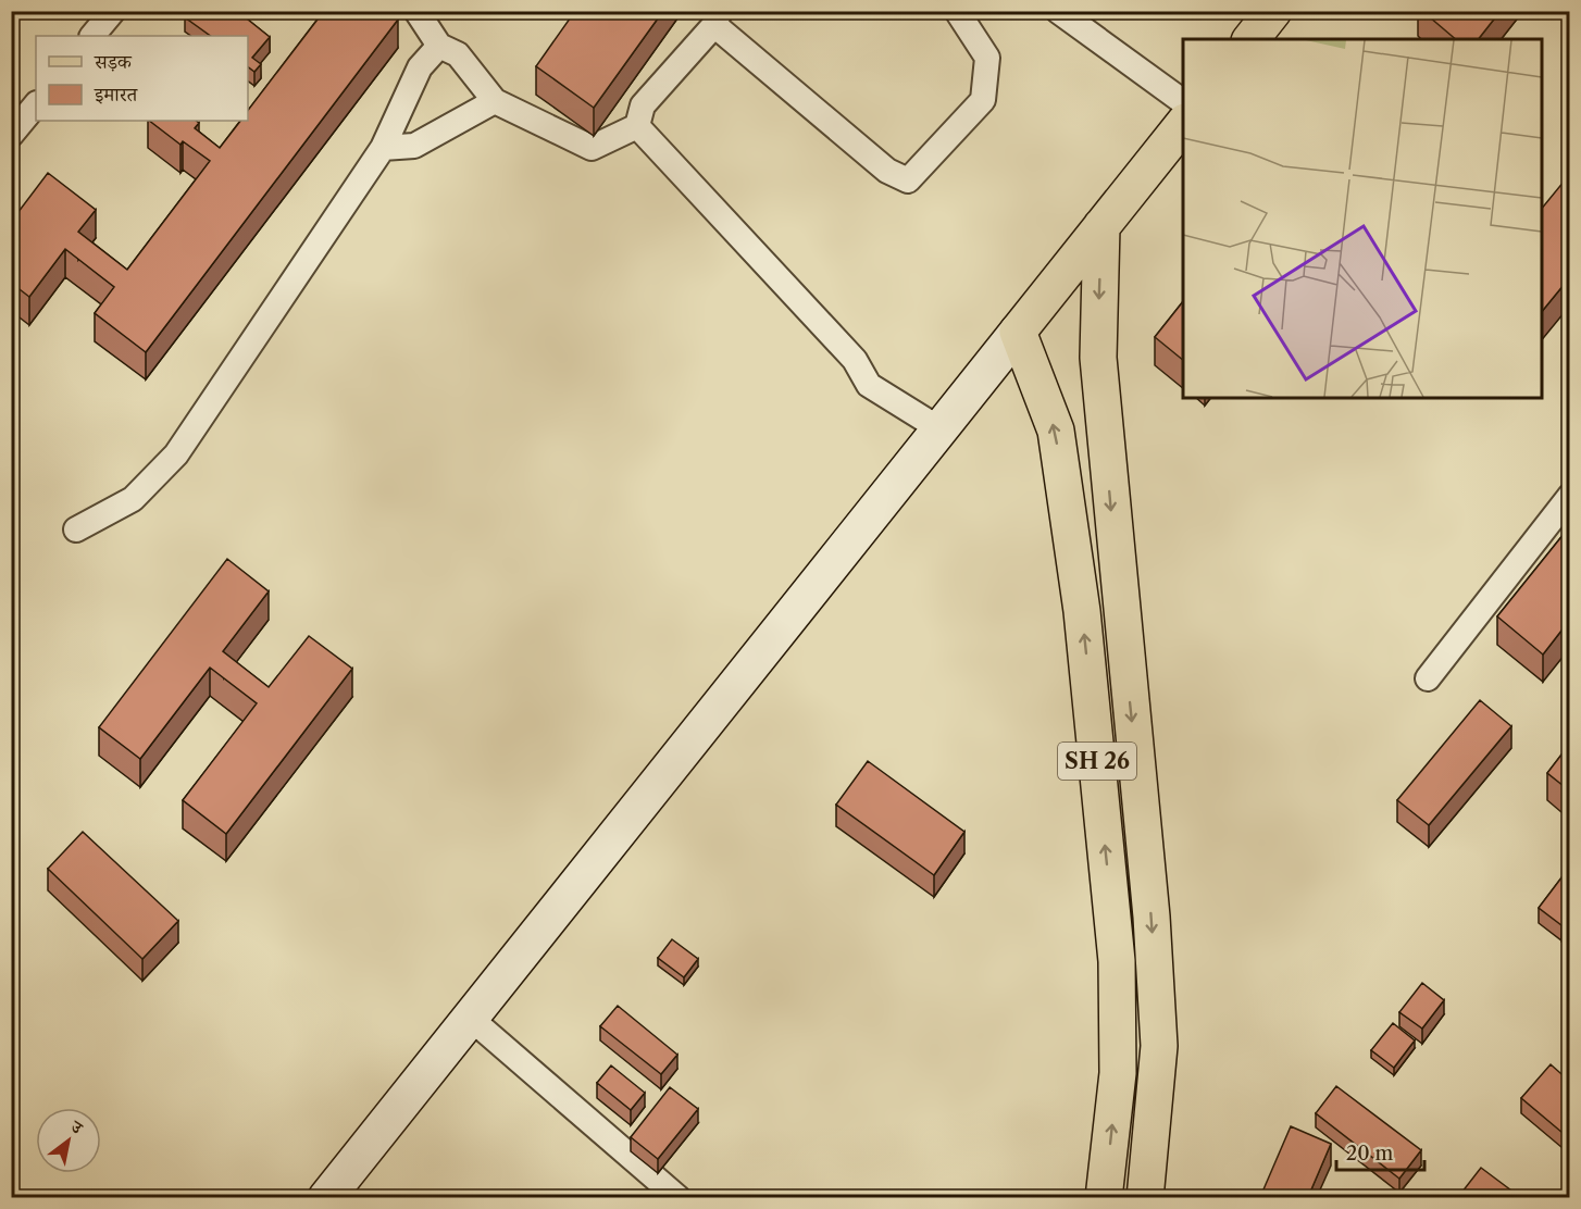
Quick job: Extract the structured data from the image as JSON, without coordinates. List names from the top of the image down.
{
  "streets": {
    "main road": ["SH 26"]
  },
  "legend": ["सड़क", "इमारत"],
  "scale_bar": "20 m",
  "north": "top right"
}
